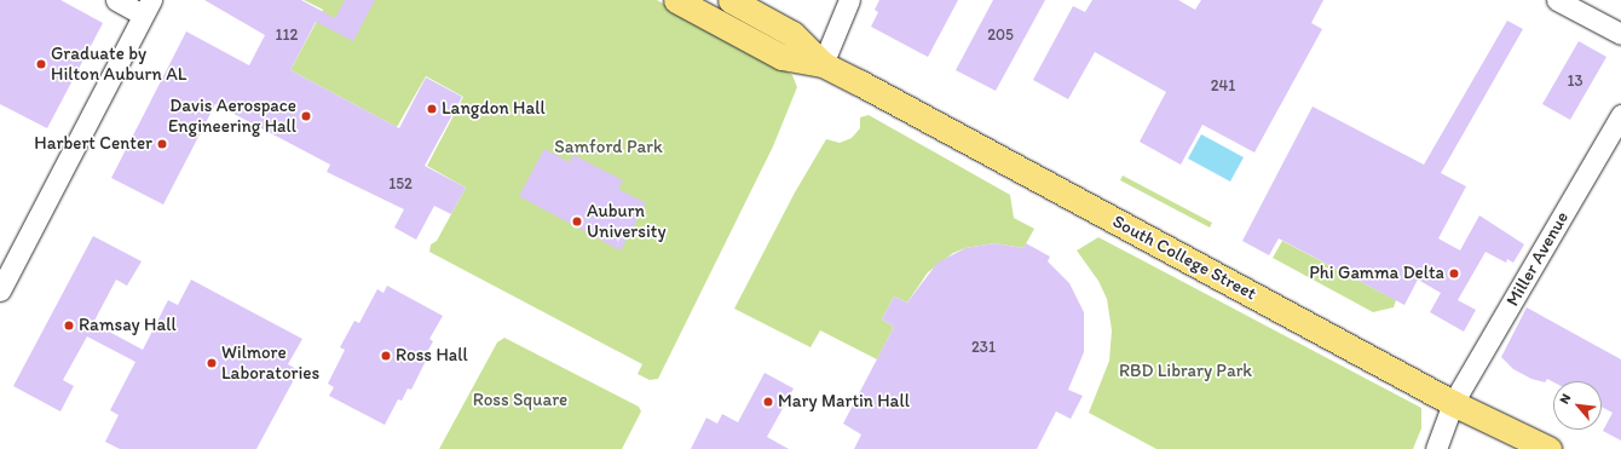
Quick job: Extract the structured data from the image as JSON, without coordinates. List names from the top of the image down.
{
  "streets": {
    "main road": ["South College Street"],
    "street": ["Miller Avenue"]
  },
  "crossings": [
    ["South College Street", "Miller Avenue"]
  ],
  "parks": ["Samford Park", "RBD Library Park", "Ross Square"],
  "places": [
    "Graduate by Hilton Auburn AL",
    "Langdon Hall",
    "Davis Aerospace Engineering Hall",
    "Harbert Center",
    "Auburn University",
    "Phi Gamma Delta",
    "Ramsay Hall",
    "Ross Hall",
    "Wilmore Laboratories",
    "Mary Martin Hall"
  ],
  "house_numbers": [
    "112",
    "205",
    "13",
    "241",
    "152",
    "231"
  ],
  "north": "top left"
}
